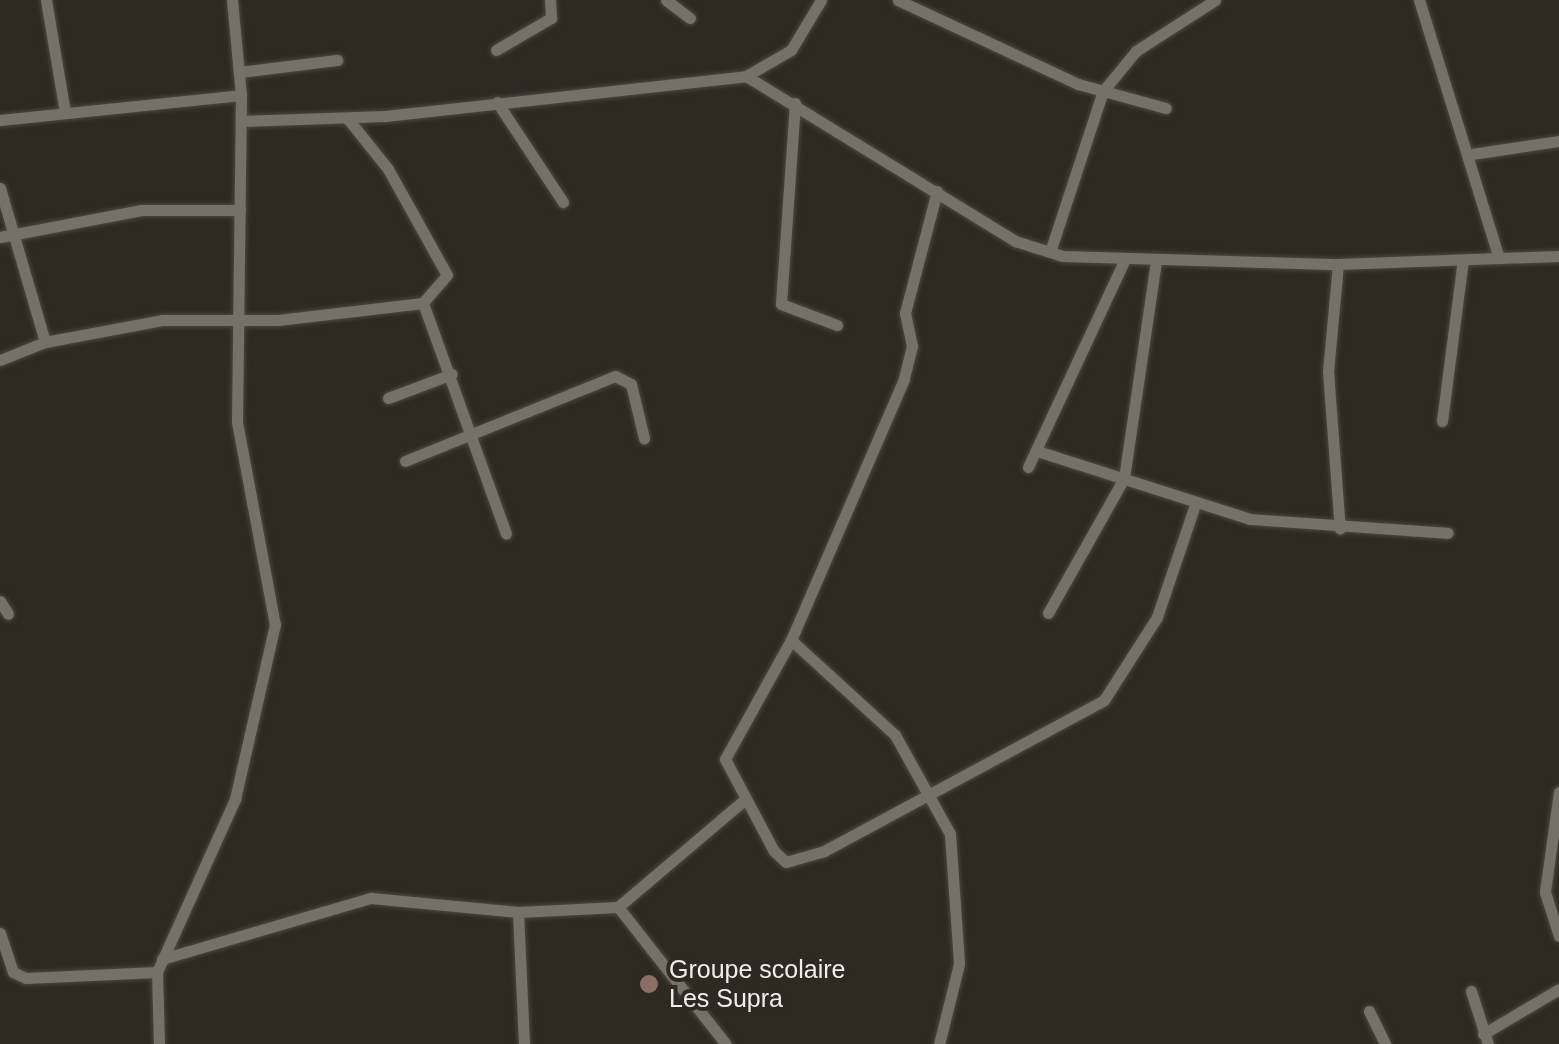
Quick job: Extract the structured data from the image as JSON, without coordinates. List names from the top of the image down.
{
  "places": ["Groupe scolaire Les Supra"]
}
